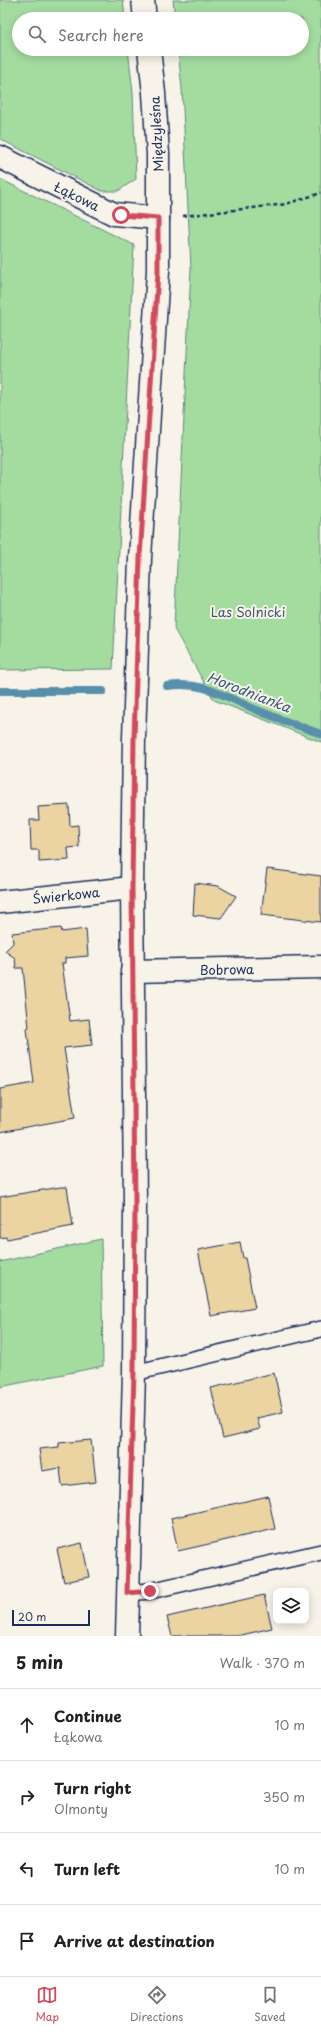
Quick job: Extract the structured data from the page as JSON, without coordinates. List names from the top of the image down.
{
  "streets": {
    "street": [
      "Międzyleśna",
      "Łąkowa",
      "Świerkowa",
      "Bobrowa"
    ]
  },
  "crossings": [
    ["Międzyleśna", "Łąkowa"],
    ["Międzyleśna", "Świerkowa"],
    ["Międzyleśna", "Bobrowa"]
  ],
  "water": ["Horodnianka"],
  "parks": ["Las Solnicki"],
  "scale_bar": "20 m",
  "page": {
    "search": "Search here",
    "scale": "20 m",
    "heading": ["5 min", "Walk · 370 m"],
    "list": [
      ["Continue", "Łąkowa", "10 m"],
      ["Turn right", "Olmonty", "350 m"],
      ["Turn left", "10 m"],
      "Arrive at destination"
    ],
    "nav": ["Map", "Directions", "Saved"]
  }
}
